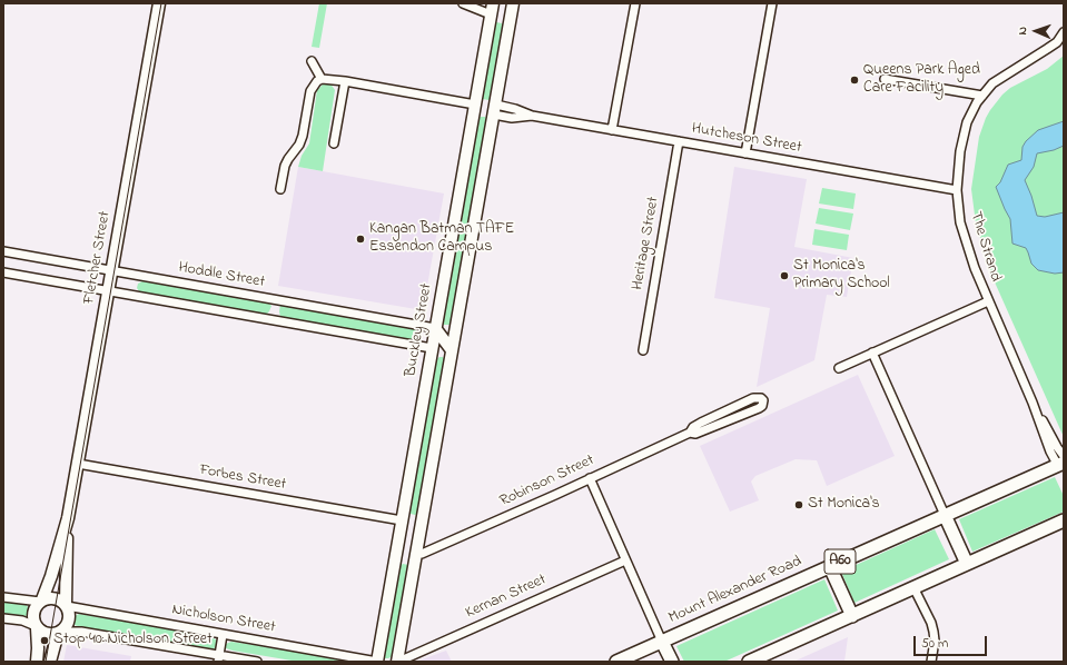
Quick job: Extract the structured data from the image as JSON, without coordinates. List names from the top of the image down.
{
  "streets": {
    "main road": [
      "Fletcher Street",
      "Buckley Street",
      "A60",
      "Mount Alexander Road"
    ],
    "street": [
      "Hutcheson Street",
      "Heritage Street",
      "The Strand",
      "Hoddle Street",
      "Forbes Street",
      "Robinson Street",
      "Kernan Street",
      "Nicholson Street"
    ]
  },
  "crossings": [
    ["Hutcheson Street", "Heritage Street"],
    ["Hutcheson Street", "The Strand"],
    ["The Strand", "Mount Alexander Road"],
    ["Fletcher Street", "Hoddle Street"],
    ["Fletcher Street", "Forbes Street"],
    ["Fletcher Street", "Nicholson Street"],
    ["Hoddle Street", "Buckley Street"],
    ["Buckley Street", "Forbes Street"],
    ["Buckley Street", "Nicholson Street"]
  ],
  "places": [
    "Queens Park Aged Care Facility",
    "Kangan Batman TAFE Essendon Campus",
    "St Monica's Primary School",
    "St Monica's",
    "Stop 40: Nicholson Street"
  ],
  "scale_bar": "50 m",
  "north": "left"
}
